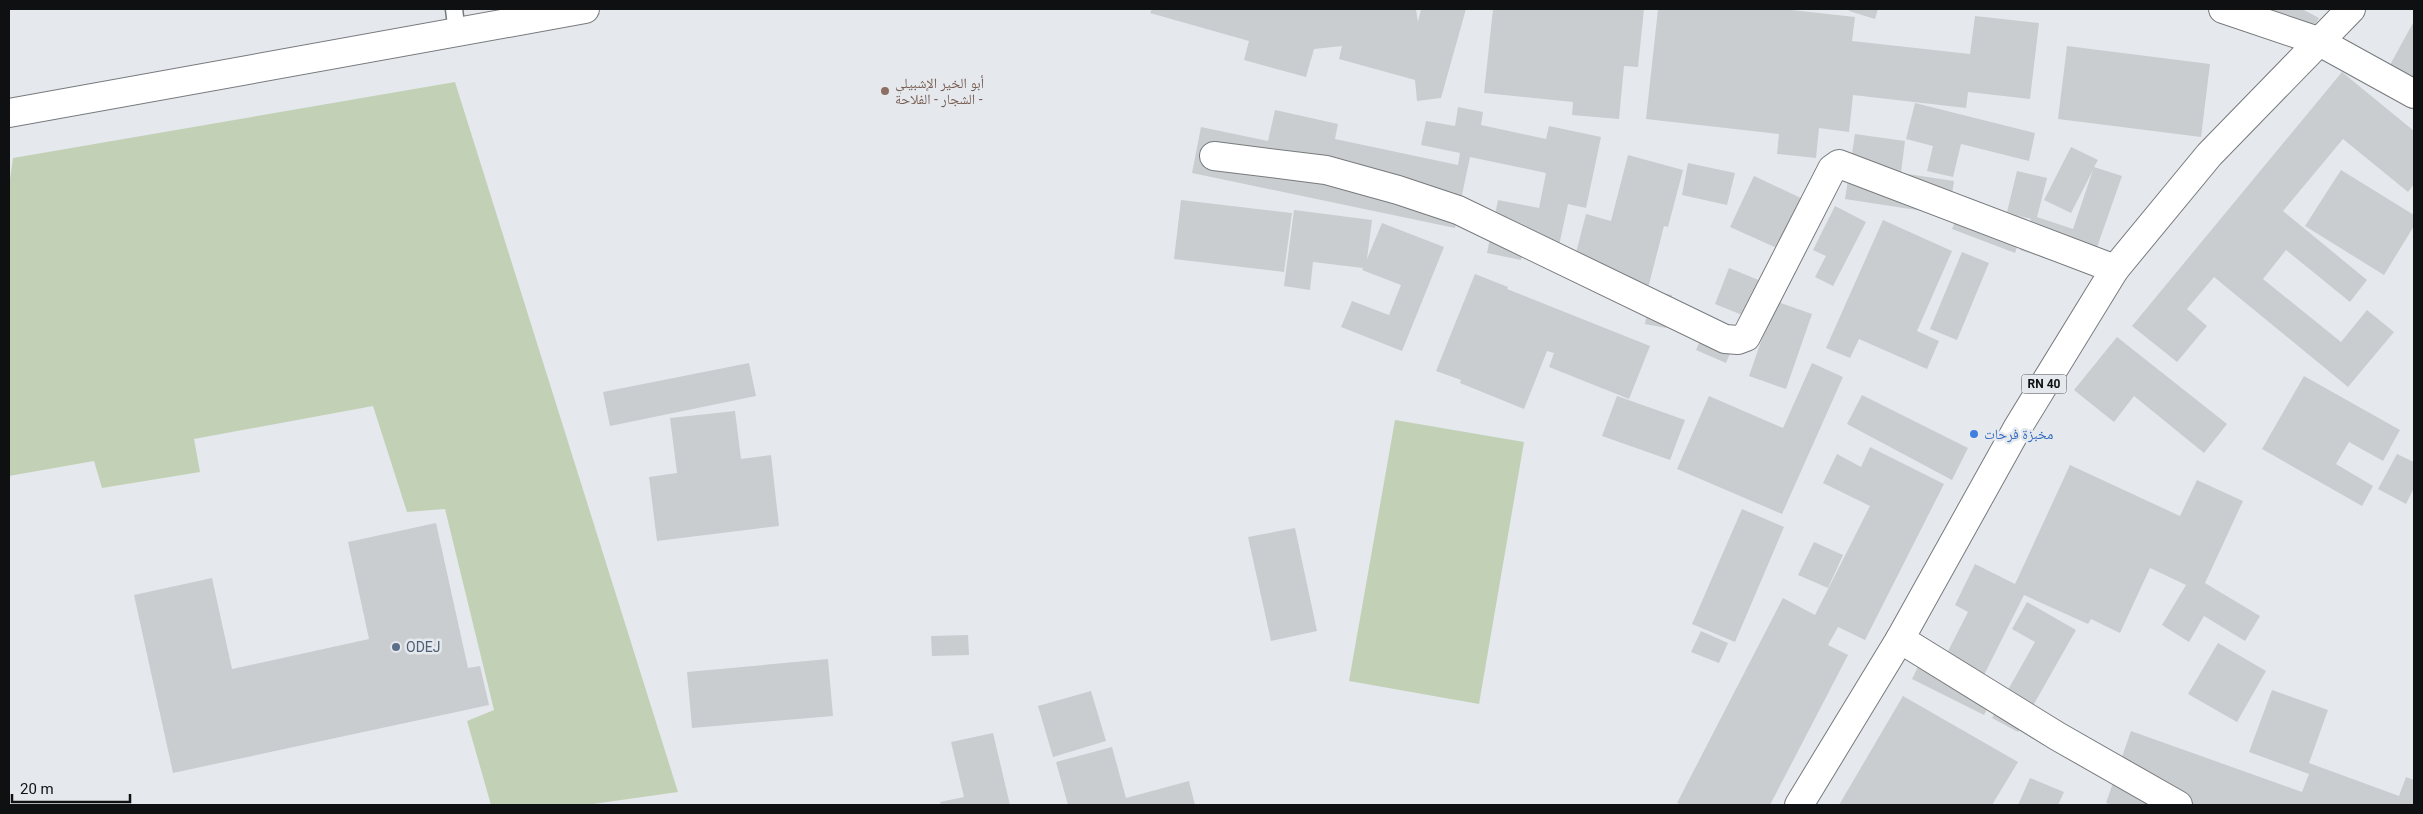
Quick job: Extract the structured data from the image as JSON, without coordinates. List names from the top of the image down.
{
  "streets": {
    "street": ["RN 40"]
  },
  "places": ["أبو الخير الإشبيلي الشجار - الفلاحة -", "مخبزة فرحات", "ODEJ"],
  "scale_bar": "20 m"
}
